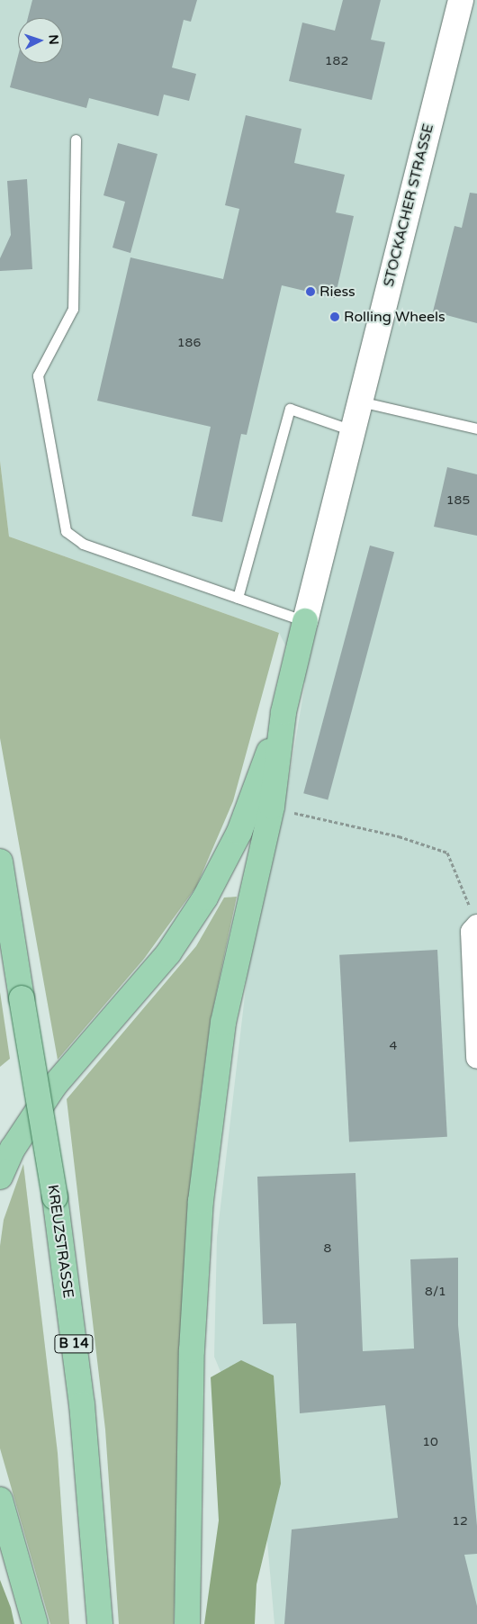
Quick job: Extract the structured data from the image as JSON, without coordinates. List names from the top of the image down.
{
  "streets": {
    "main road": ["KREUZSTRASSE", "B 14"],
    "street": ["STOCKACHER STRASSE"]
  },
  "places": ["Riess", "Rolling Wheels"],
  "house_numbers": [
    "182",
    "186",
    "185",
    "4",
    "8",
    "8/1",
    "10",
    "12"
  ],
  "north": "right"
}
